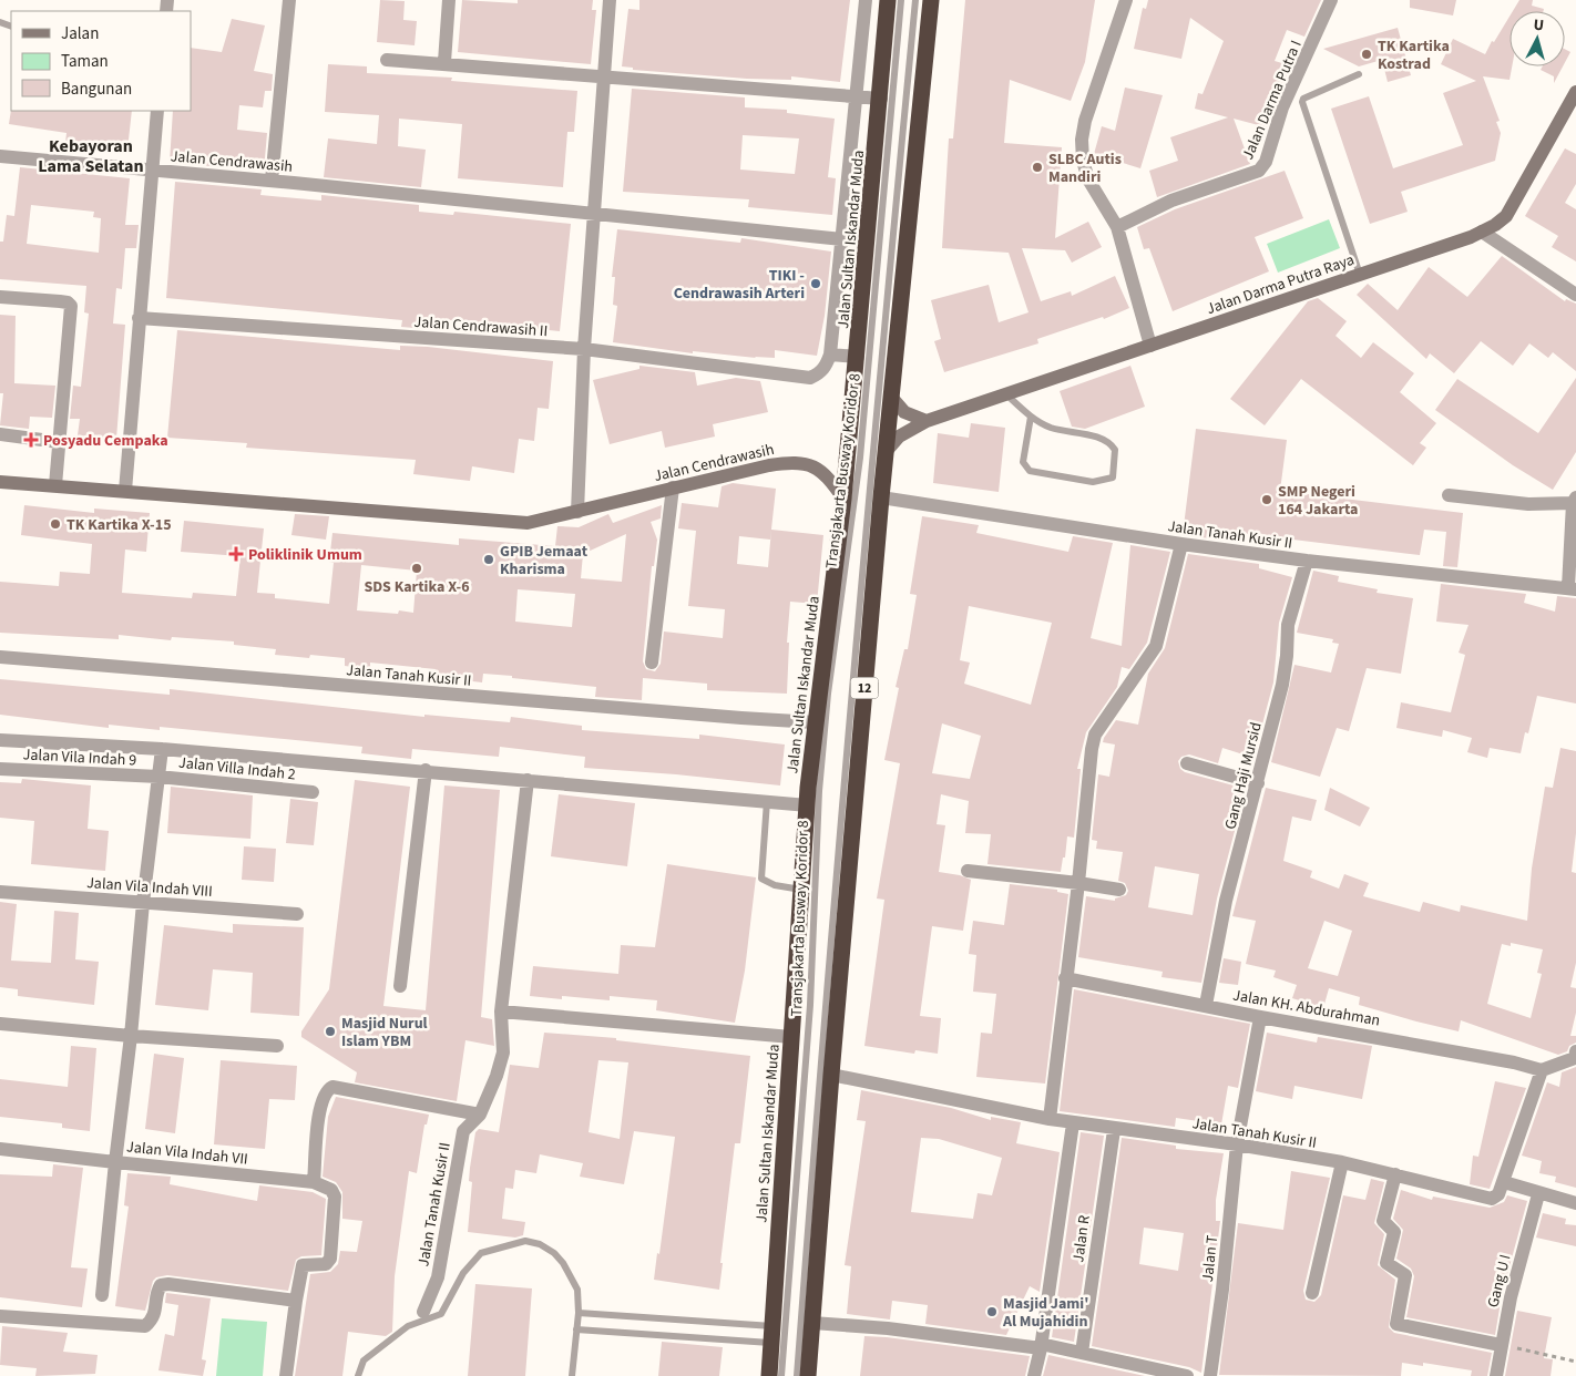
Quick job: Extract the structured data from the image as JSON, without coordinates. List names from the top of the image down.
{
  "streets": {
    "highway": ["Jalan Sultan Iskandar Muda", "12"],
    "main road": ["Jalan Cendrawasih", "Jalan Darma Putra Raya"],
    "street": [
      "Jalan Darma Putra I",
      "Jalan Cendrawasih II",
      "Jalan Tanah Kusir II",
      "Jalan Vila Indah 9",
      "Jalan Villa Indah 2",
      "Gang Haji Mursid",
      "Jalan Vila Indah VIII",
      "Jalan KH. Abdurahman",
      "Jalan Vila Indah VII",
      "Jalan R",
      "Jalan T",
      "Gang U I"
    ],
    "lane": ["Transjakarta Busway Koridor 8"]
  },
  "crossings": [
    ["Jalan Cendrawasih", "Jalan Sultan Iskandar Muda"],
    ["Jalan Cendrawasih", "Jalan Cendrawasih II"],
    ["Jalan Sultan Iskandar Muda", "Jalan Tanah Kusir II"],
    ["Jalan Darma Putra Raya", "12"],
    ["Jalan Tanah Kusir II", "12"],
    ["Jalan Tanah Kusir II", "Gang Haji Mursid"],
    ["Jalan Tanah Kusir II", "Jalan KH. Abdurahman"],
    ["Jalan Tanah Kusir II", "Jalan R"],
    ["Jalan Tanah Kusir II", "Jalan T"],
    ["Jalan Vila Indah 9", "Jalan Villa Indah 2"],
    ["Gang Haji Mursid", "Jalan KH. Abdurahman"],
    ["Jalan KH. Abdurahman", "Jalan T"]
  ],
  "districts": ["Kebayoran Lama Selatan"],
  "places": {
    "other": [
      "TK Kartika Kostrad",
      "SLBC Autis Mandiri",
      "TIKI - Cendrawasih Arteri",
      "SMP Negeri 164 Jakarta",
      "TK Kartika X-15",
      "GPIB Jemaat Kharisma",
      "SDS Kartika X-6",
      "Masjid Nurul Islam YBM",
      "Masjid Jami' Al Mujahidin"
    ],
    "health": ["Posyadu Cempaka", "Poliklinik Umum"]
  },
  "legend": ["Jalan", "Taman", "Bangunan"],
  "north": "top"
}
